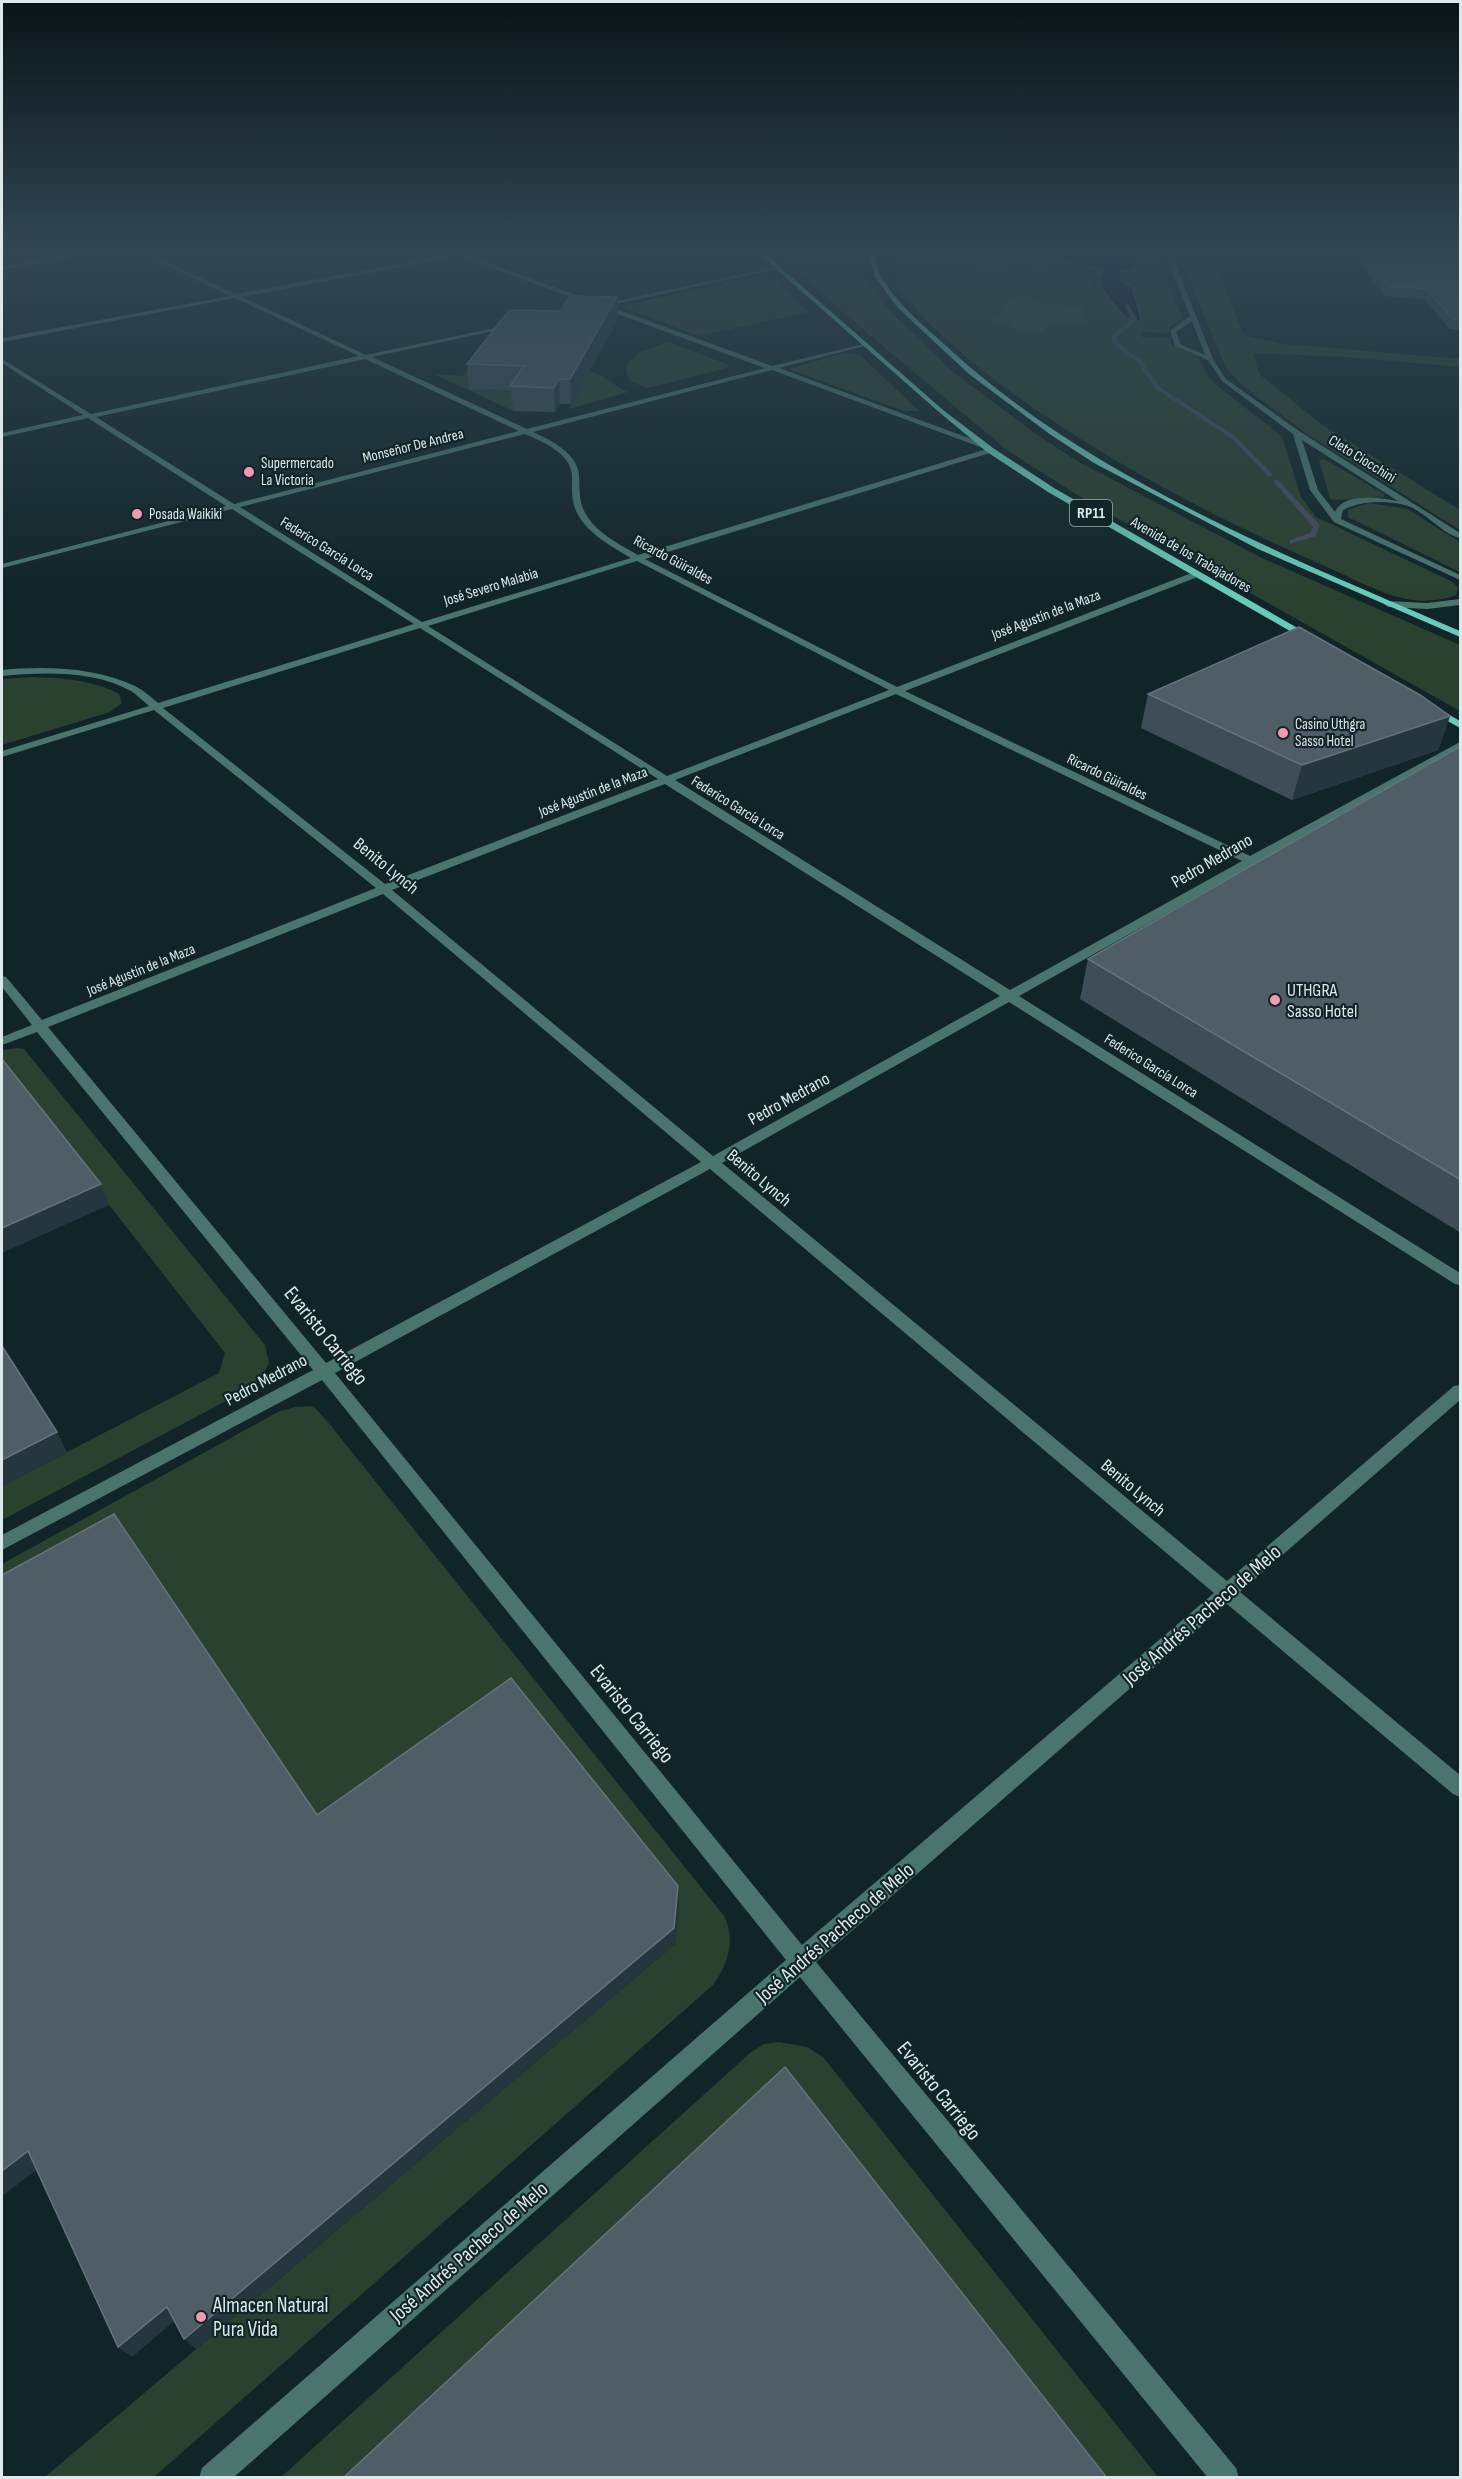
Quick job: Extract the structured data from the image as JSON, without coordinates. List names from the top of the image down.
{
  "streets": {
    "main road": ["RP11", "Avenida de los Trabajadores"],
    "street": [
      "Monseñor De Andrea",
      "Cleto Ciocchini",
      "Federico García Lorca",
      "Ricardo Güiraldes",
      "José Severo Malabia",
      "José Agustín de la Maza",
      "Pedro Medrano",
      "Benito Lynch",
      "Evaristo Carriego",
      "José Andrés Pacheco de Melo"
    ]
  },
  "crossings": [
    ["Monseñor De Andrea", "Federico García Lorca"],
    ["Monseñor De Andrea", "Ricardo Güiraldes"],
    ["Federico García Lorca", "José Severo Malabia"],
    ["Federico García Lorca", "José Agustín de la Maza"],
    ["Federico García Lorca", "Pedro Medrano"],
    ["Avenida de los Trabajadores", "José Severo Malabia"],
    ["Avenida de los Trabajadores", "José Agustín de la Maza"],
    ["Ricardo Güiraldes", "José Severo Malabia"],
    ["Ricardo Güiraldes", "José Agustín de la Maza"],
    ["Ricardo Güiraldes", "Pedro Medrano"],
    ["José Severo Malabia", "Benito Lynch"],
    ["José Agustín de la Maza", "Benito Lynch"],
    ["José Agustín de la Maza", "Evaristo Carriego"],
    ["Pedro Medrano", "Benito Lynch"],
    ["Pedro Medrano", "Evaristo Carriego"],
    ["Benito Lynch", "José Andrés Pacheco de Melo"],
    ["Evaristo Carriego", "José Andrés Pacheco de Melo"]
  ],
  "places": [
    "Supermercado La Victoria",
    "Posada Waikiki",
    "Casino Uthgra Sasso Hotel",
    "UTHGRA Sasso Hotel",
    "Almacen Natural Pura Vida"
  ]
}
